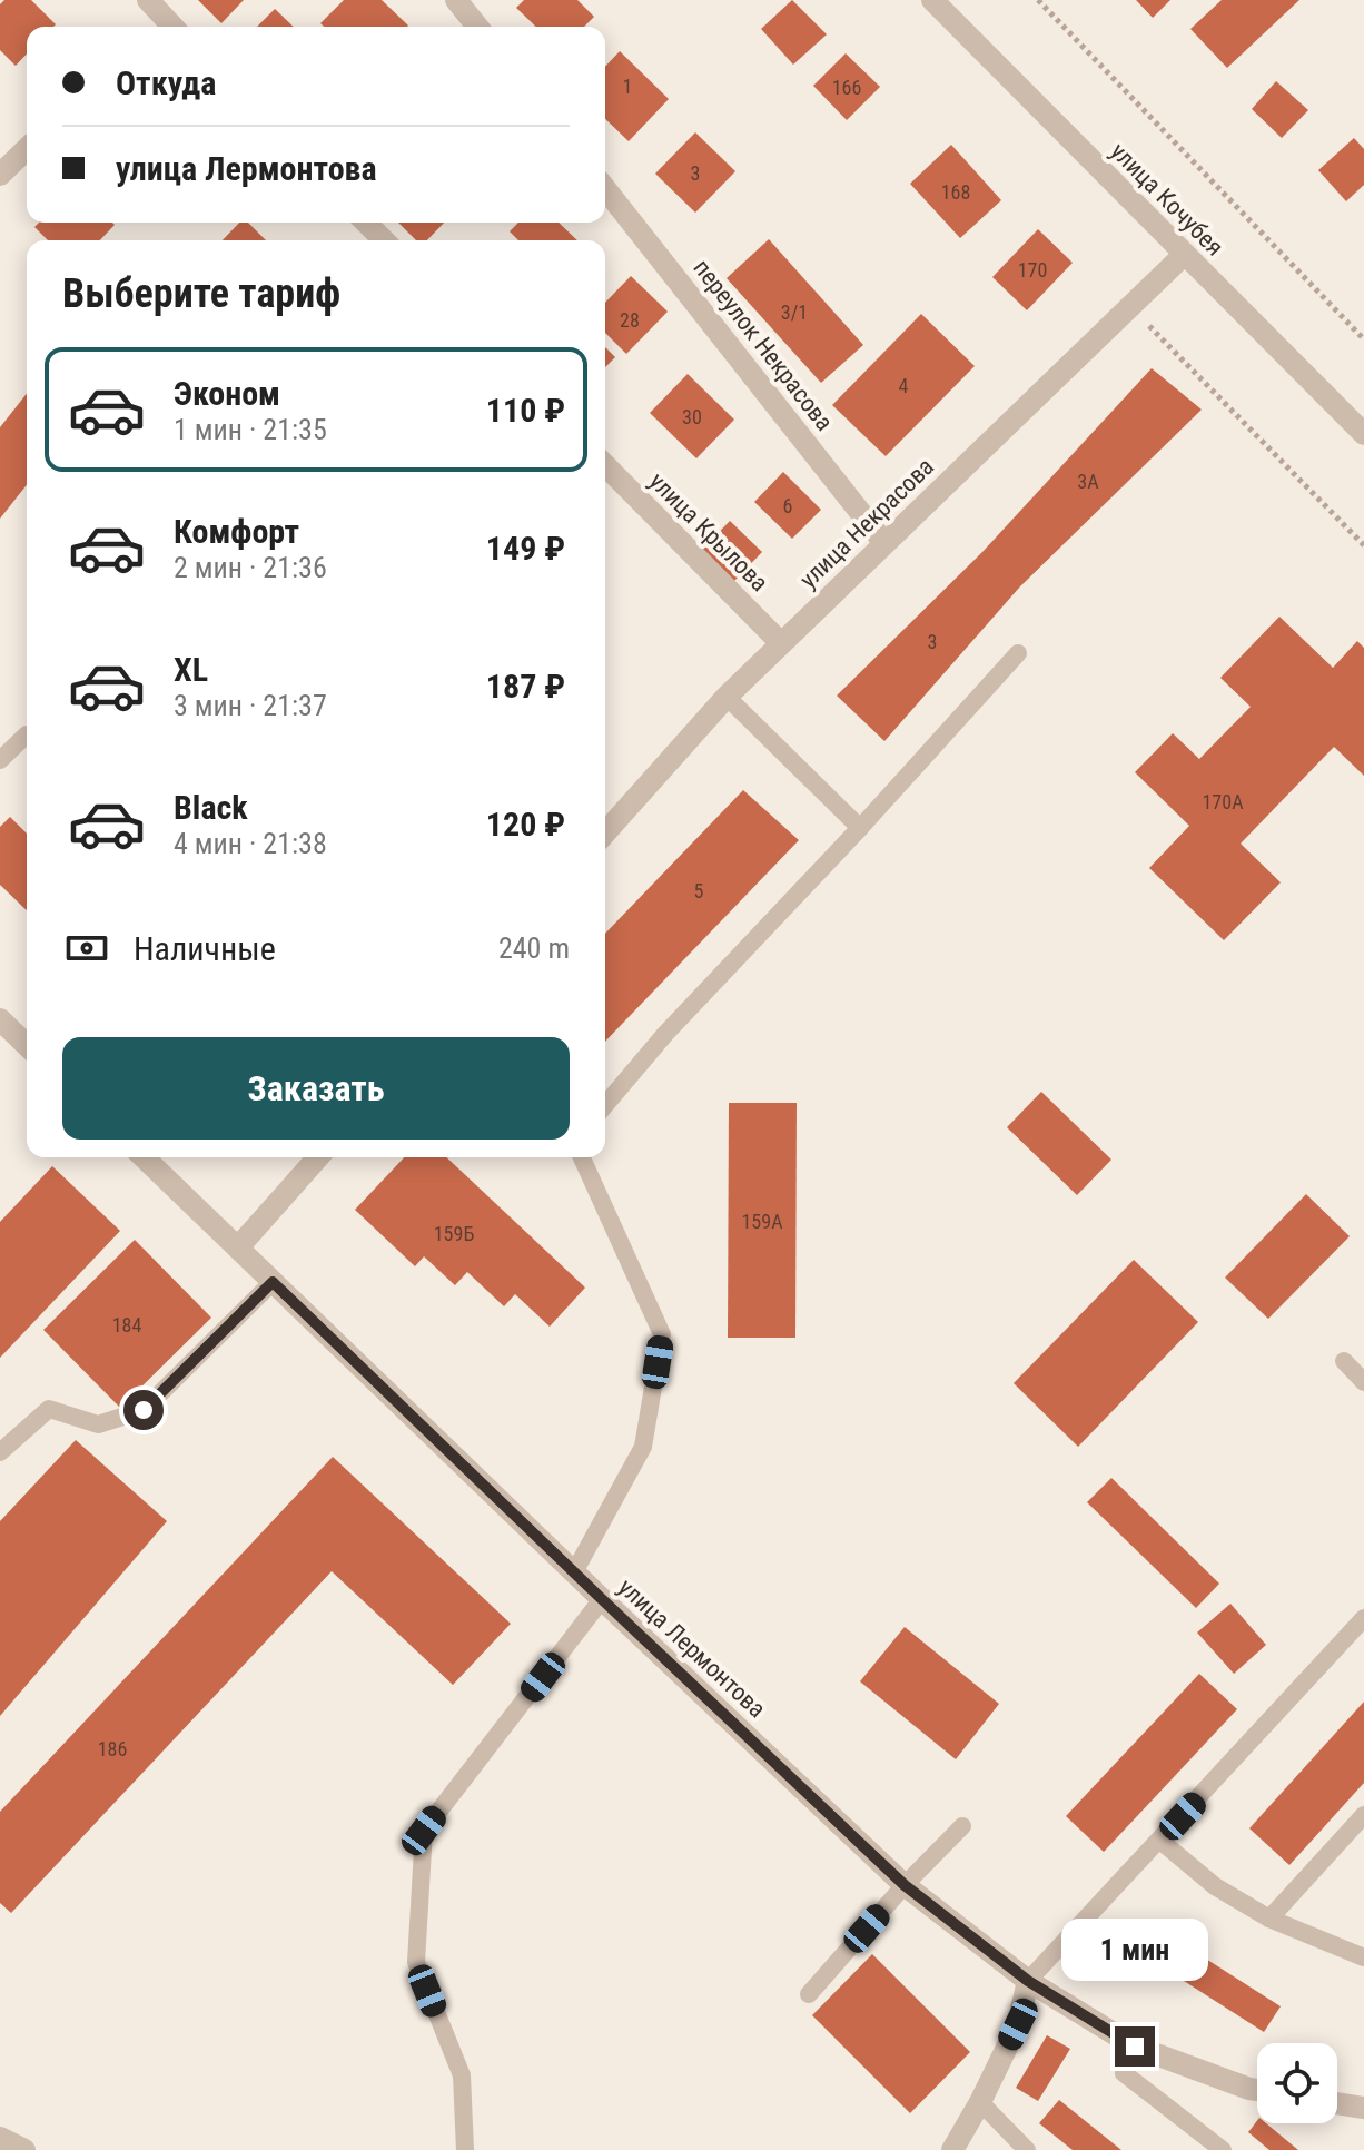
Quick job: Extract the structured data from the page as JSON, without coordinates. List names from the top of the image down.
{
  "streets": {
    "street": [
      "улица Кочубея",
      "переулок Некрасова",
      "улица Некрасова",
      "улица Крылова",
      "улица Лермонтова"
    ]
  },
  "crossings": [
    ["улица Кочубея", "улица Некрасова"],
    ["переулок Некрасова", "улица Некрасова"],
    ["улица Некрасова", "улица Крылова"]
  ],
  "house_numbers": [
    "1",
    "166",
    "3",
    "168",
    "170",
    "3/1",
    "28",
    "4",
    "30",
    "3А",
    "6",
    "3",
    "170А",
    "5",
    "159А",
    "159Б",
    "184",
    "186"
  ],
  "page": {
    "banner": ["Откуда", "улица Лермонтова"],
    "heading": "Выберите тариф",
    "list": [
      {
        "name": "Эконом",
        "note": "1 мин · 21:35",
        "value": "110 ₽"
      },
      {
        "name": "Комфорт",
        "note": "2 мин · 21:36",
        "value": "149 ₽"
      },
      {
        "name": "XL",
        "note": "3 мин · 21:37",
        "value": "187 ₽"
      },
      {
        "name": "Black",
        "note": "4 мин · 21:38",
        "value": "120 ₽"
      }
    ],
    "pay": ["Наличные", "240 m"],
    "buttons": "Заказать",
    "bubble": "1 мин"
  }
}
